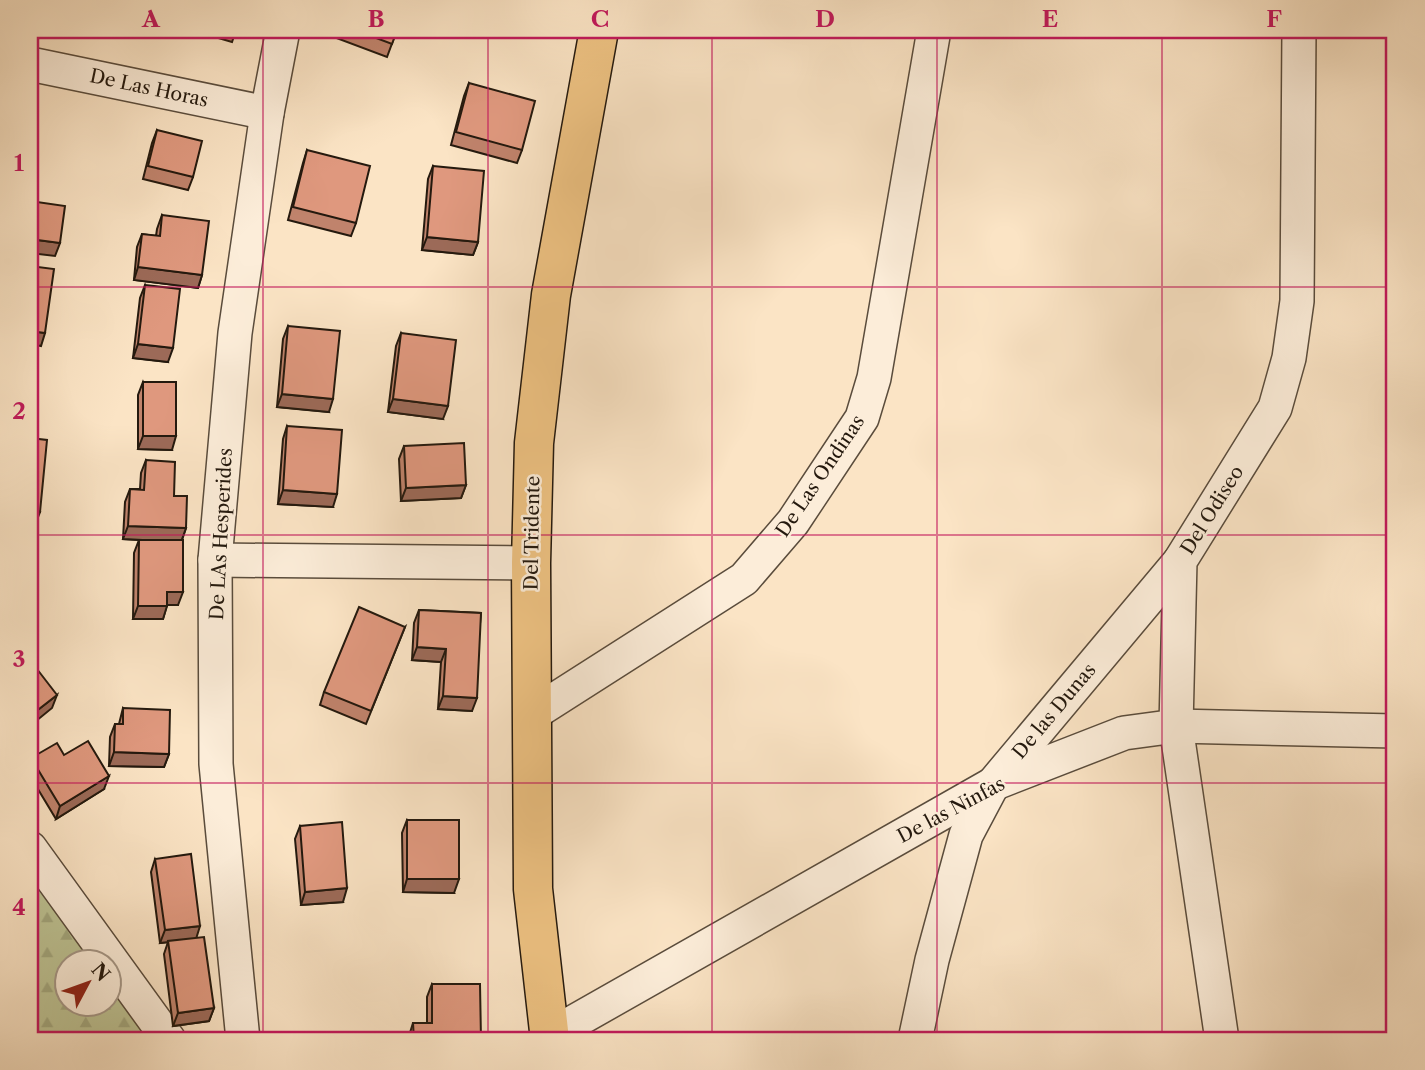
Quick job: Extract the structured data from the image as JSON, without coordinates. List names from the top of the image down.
{
  "streets": {
    "main road": ["Del Tridente"],
    "street": [
      "De Las Horas",
      "De Las Ondinas",
      "Del Odiseo",
      "De LAs Hesperides",
      "De las Dunas",
      "De las Ninfas"
    ]
  },
  "crossings": [
    ["De Las Horas", "De LAs Hesperides"],
    ["De Las Ondinas", "Del Tridente"],
    ["Del Odiseo", "De las Dunas"],
    ["Del Odiseo", "De las Ninfas"],
    ["Del Tridente", "De las Ninfas"],
    ["De las Dunas", "De las Ninfas"]
  ],
  "north": "top right",
  "grid": {
    "columns": [
      "A",
      "B",
      "C",
      "D",
      "E",
      "F"
    ],
    "rows": [
      "1",
      "2",
      "3",
      "4"
    ]
  }
}
